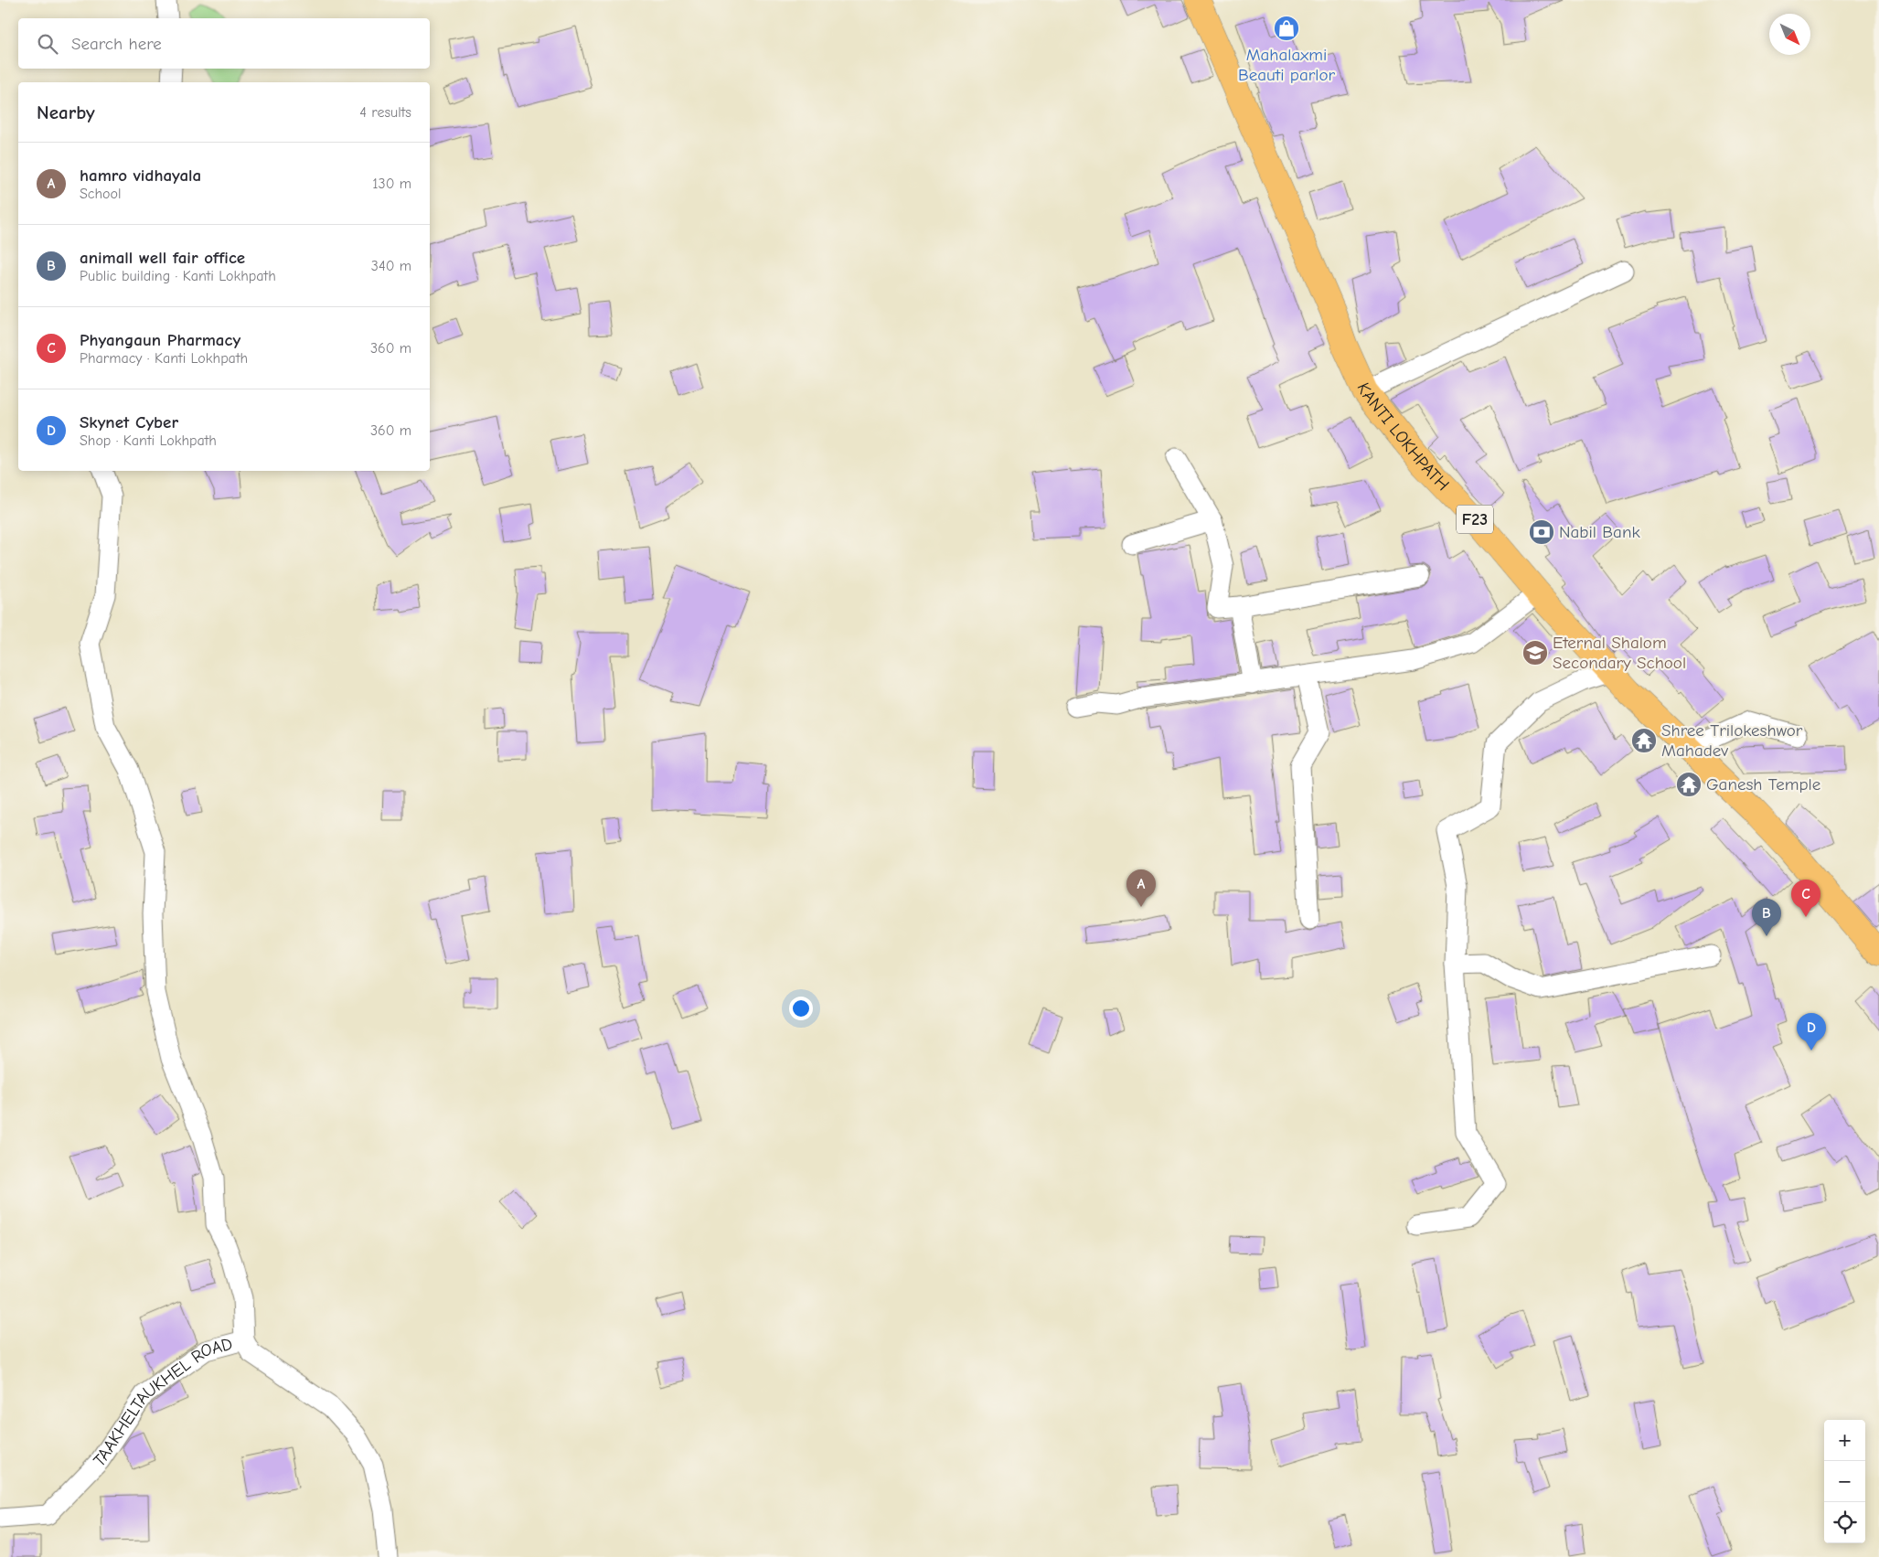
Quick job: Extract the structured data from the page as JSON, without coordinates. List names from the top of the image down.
{
  "streets": {
    "main road": ["KANTI LOKHPATH", "F23"],
    "street": ["TAAKHELTAUKHEL ROAD"]
  },
  "places": {
    "shop": ["Mahalaxmi Beauti parlor"],
    "bank": ["Nabil Bank"],
    "school or university": ["Eternal Shalom Secondary School"],
    "temple": ["Shree Trilokeshwor Mahadev", "Ganesh Temple"]
  },
  "north": "bottom right",
  "page": {
    "search": "Search here",
    "heading": ["Nearby", "4 results"],
    "list": [
      {
        "mark": "A",
        "name": "hamro vidhayala",
        "note": "School",
        "value": "130 m"
      },
      {
        "mark": "B",
        "name": "animall well fair office",
        "note": "Public building · Kanti Lokhpath",
        "value": "340 m"
      },
      {
        "mark": "C",
        "name": "Phyangaun Pharmacy",
        "note": "Pharmacy · Kanti Lokhpath",
        "value": "360 m"
      },
      {
        "mark": "D",
        "name": "Skynet Cyber",
        "note": "Shop · Kanti Lokhpath",
        "value": "360 m"
      }
    ],
    "pins": [
      "A",
      "C",
      "B",
      "D"
    ],
    "map_buttons": ["+", "−"]
  }
}
